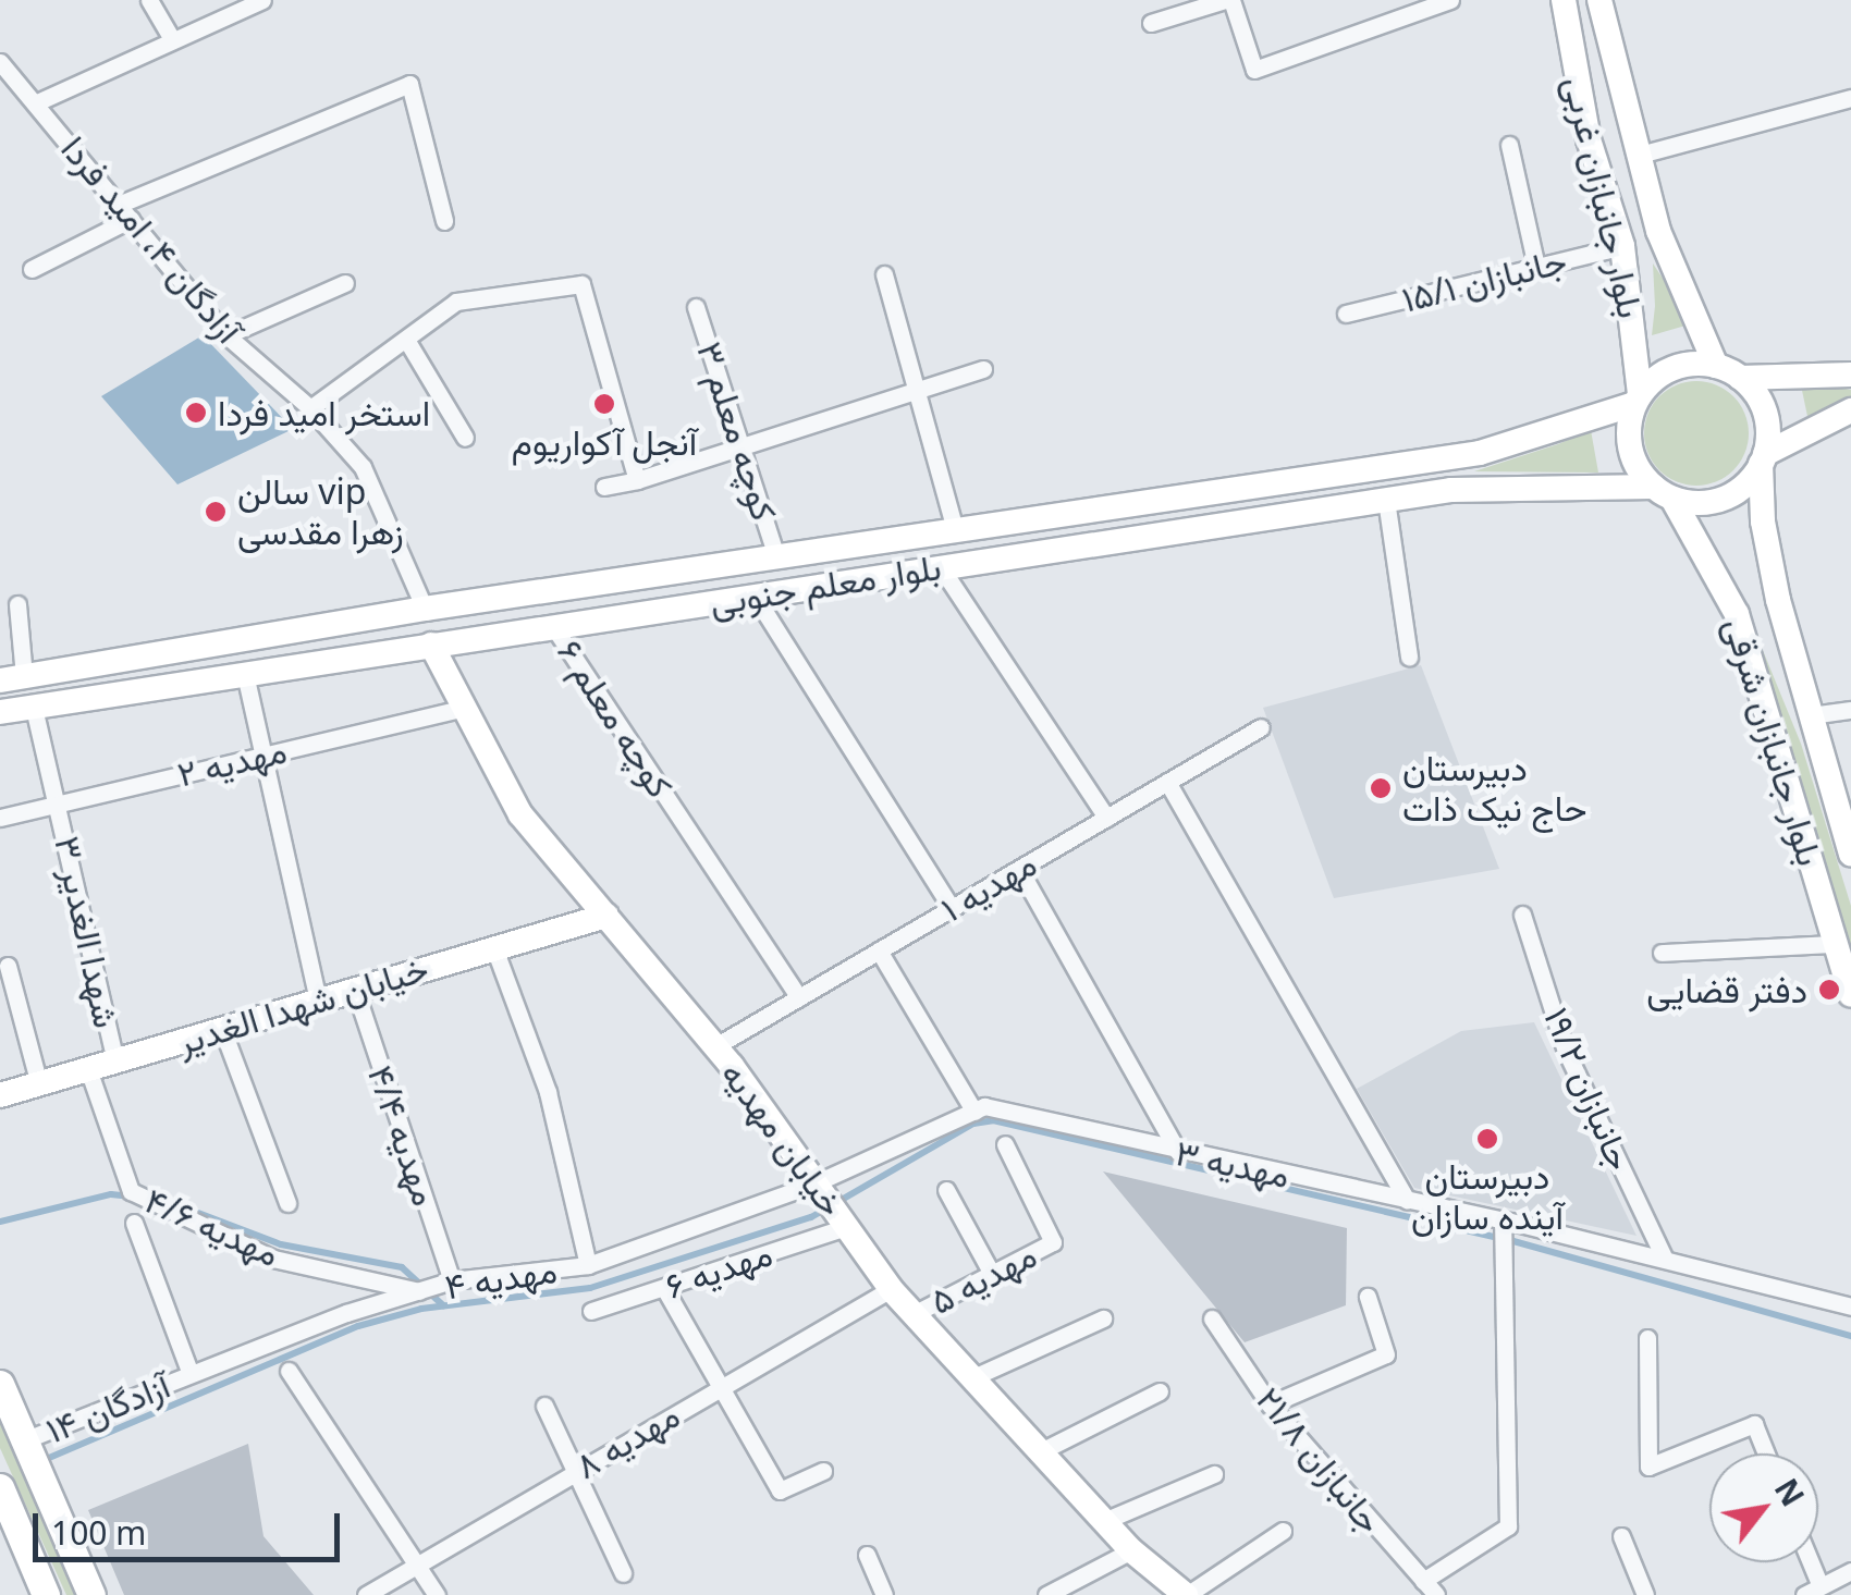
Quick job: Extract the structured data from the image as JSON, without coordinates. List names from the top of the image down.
{
  "streets": {
    "main road": [
      "بلوار جانبازان غربی",
      "بلوار معلم جنوبی",
      "بلوار جانبازان شرقی",
      "خیابان شهدا الغدیر",
      "خیابان مهدیه"
    ],
    "street": [
      "آزادگان ۴، امید فردا",
      "جانبازان ۱۵/۱",
      "کوچه معلم ۳",
      "کوچه معلم ۶",
      "مهدیه ۲",
      "مهدیه ۱",
      "شهدا الغدیر ۳",
      "جانبازان ۱۹/۲",
      "مهدیه ۴/۴",
      "مهدیه ۳",
      "مهدیه ۴/۶",
      "مهدیه ۶",
      "مهدیه ۴",
      "مهدیه ۵",
      "آزادگان ۱۴",
      "مهدیه ۸",
      "جانبازان ۲۱/۸"
    ]
  },
  "crossings": [
    ["بلوار جانبازان غربی", "جانبازان ۱۵/۱"],
    ["بلوار جانبازان غربی", "بلوار معلم جنوبی"],
    ["بلوار جانبازان غربی", "بلوار جانبازان شرقی"],
    ["آزادگان ۴، امید فردا", "بلوار معلم جنوبی"],
    ["کوچه معلم ۳", "بلوار معلم جنوبی"],
    ["بلوار معلم جنوبی", "کوچه معلم ۶"],
    ["بلوار معلم جنوبی", "بلوار جانبازان شرقی"],
    ["بلوار معلم جنوبی", "شهدا الغدیر ۳"],
    ["بلوار معلم جنوبی", "خیابان مهدیه"],
    ["کوچه معلم ۶", "مهدیه ۱"],
    ["مهدیه ۲", "شهدا الغدیر ۳"],
    ["مهدیه ۲", "خیابان مهدیه"],
    ["مهدیه ۱", "خیابان مهدیه"],
    ["شهدا الغدیر ۳", "خیابان شهدا الغدیر"],
    ["خیابان شهدا الغدیر", "مهدیه ۴/۴"],
    ["خیابان شهدا الغدیر", "خیابان مهدیه"],
    ["خیابان شهدا الغدیر", "مهدیه ۴/۶"],
    ["جانبازان ۱۹/۲", "مهدیه ۳"],
    ["مهدیه ۴/۴", "مهدیه ۴"],
    ["خیابان مهدیه", "مهدیه ۳"],
    ["خیابان مهدیه", "مهدیه ۶"],
    ["خیابان مهدیه", "مهدیه ۴"],
    ["خیابان مهدیه", "مهدیه ۵"],
    ["خیابان مهدیه", "مهدیه ۸"],
    ["مهدیه ۳", "مهدیه ۴"],
    ["مهدیه ۴/۶", "مهدیه ۴"],
    ["مهدیه ۴", "آزادگان ۱۴"]
  ],
  "places": [
    "آنجل آکواریوم",
    "استخر امید فردا",
    "سالن vip زهرا مقدسی",
    "دبیرستان حاج نیک ذات",
    "دفتر قضایی",
    "دبیرستان آینده سازان"
  ],
  "scale_bar": "100 m",
  "north": "top right"
}
